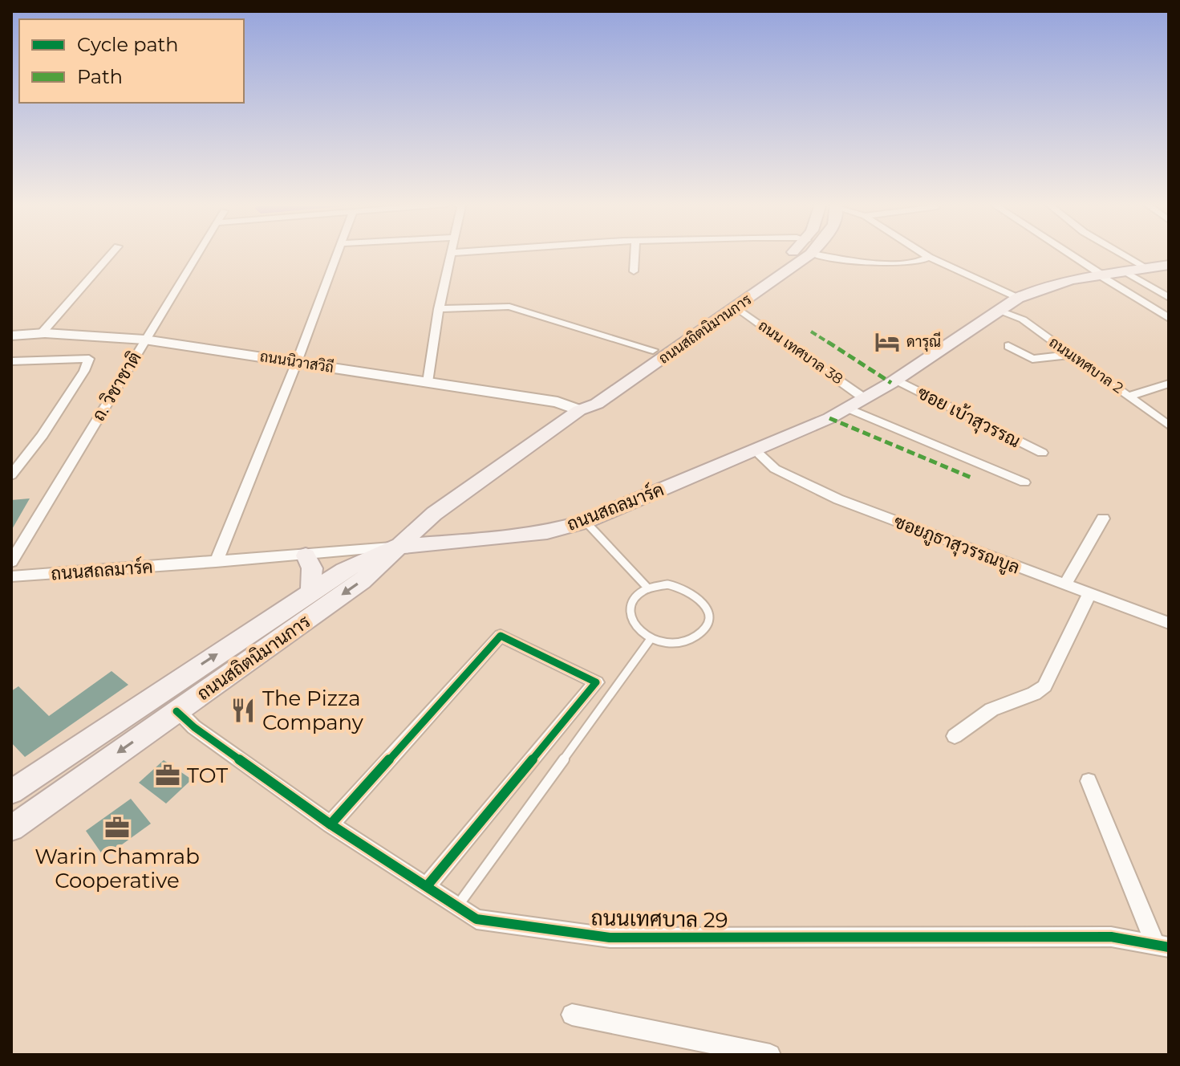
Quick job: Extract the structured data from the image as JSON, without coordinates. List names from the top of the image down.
{
  "streets": {
    "main road": ["ถนนสถิตนิมานการ", "ถนนนิวาสวิถี", "ถนนสถลมาร์ค"],
    "street": [
      "ถนน เทศบาล 38",
      "ถนนเทศบาล 2",
      "ถ. วิชาชาติ",
      "ซอย เบ้าสุวรรณ",
      "ซอยภูธาสุวรรณบูล",
      "ถนนเทศบาล 29"
    ]
  },
  "crossings": [
    ["ถนนสถิตนิมานการ", "ถนน เทศบาล 38"],
    ["ถนนสถิตนิมานการ", "ถนนนิวาสวิถี"],
    ["ถนนสถิตนิมานการ", "ถนนสถลมาร์ค"],
    ["ถนนสถิตนิมานการ", "ถนนเทศบาล 29"],
    ["ถนน เทศบาล 38", "ถนนสถลมาร์ค"],
    ["ถนนนิวาสวิถี", "ถ. วิชาชาติ"],
    ["ถนนเทศบาล 2", "ถนนสถลมาร์ค"],
    ["ซอย เบ้าสุวรรณ", "ถนนสถลมาร์ค"],
    ["ถนนสถลมาร์ค", "ซอยภูธาสุวรรณบูล"]
  ],
  "places": {
    "hotel": ["ดารุณี"],
    "restaurant": ["The Pizza Company"],
    "office": ["TOT", "Warin Chamrab Cooperative"]
  },
  "legend": ["Cycle path", "Path"]
}
